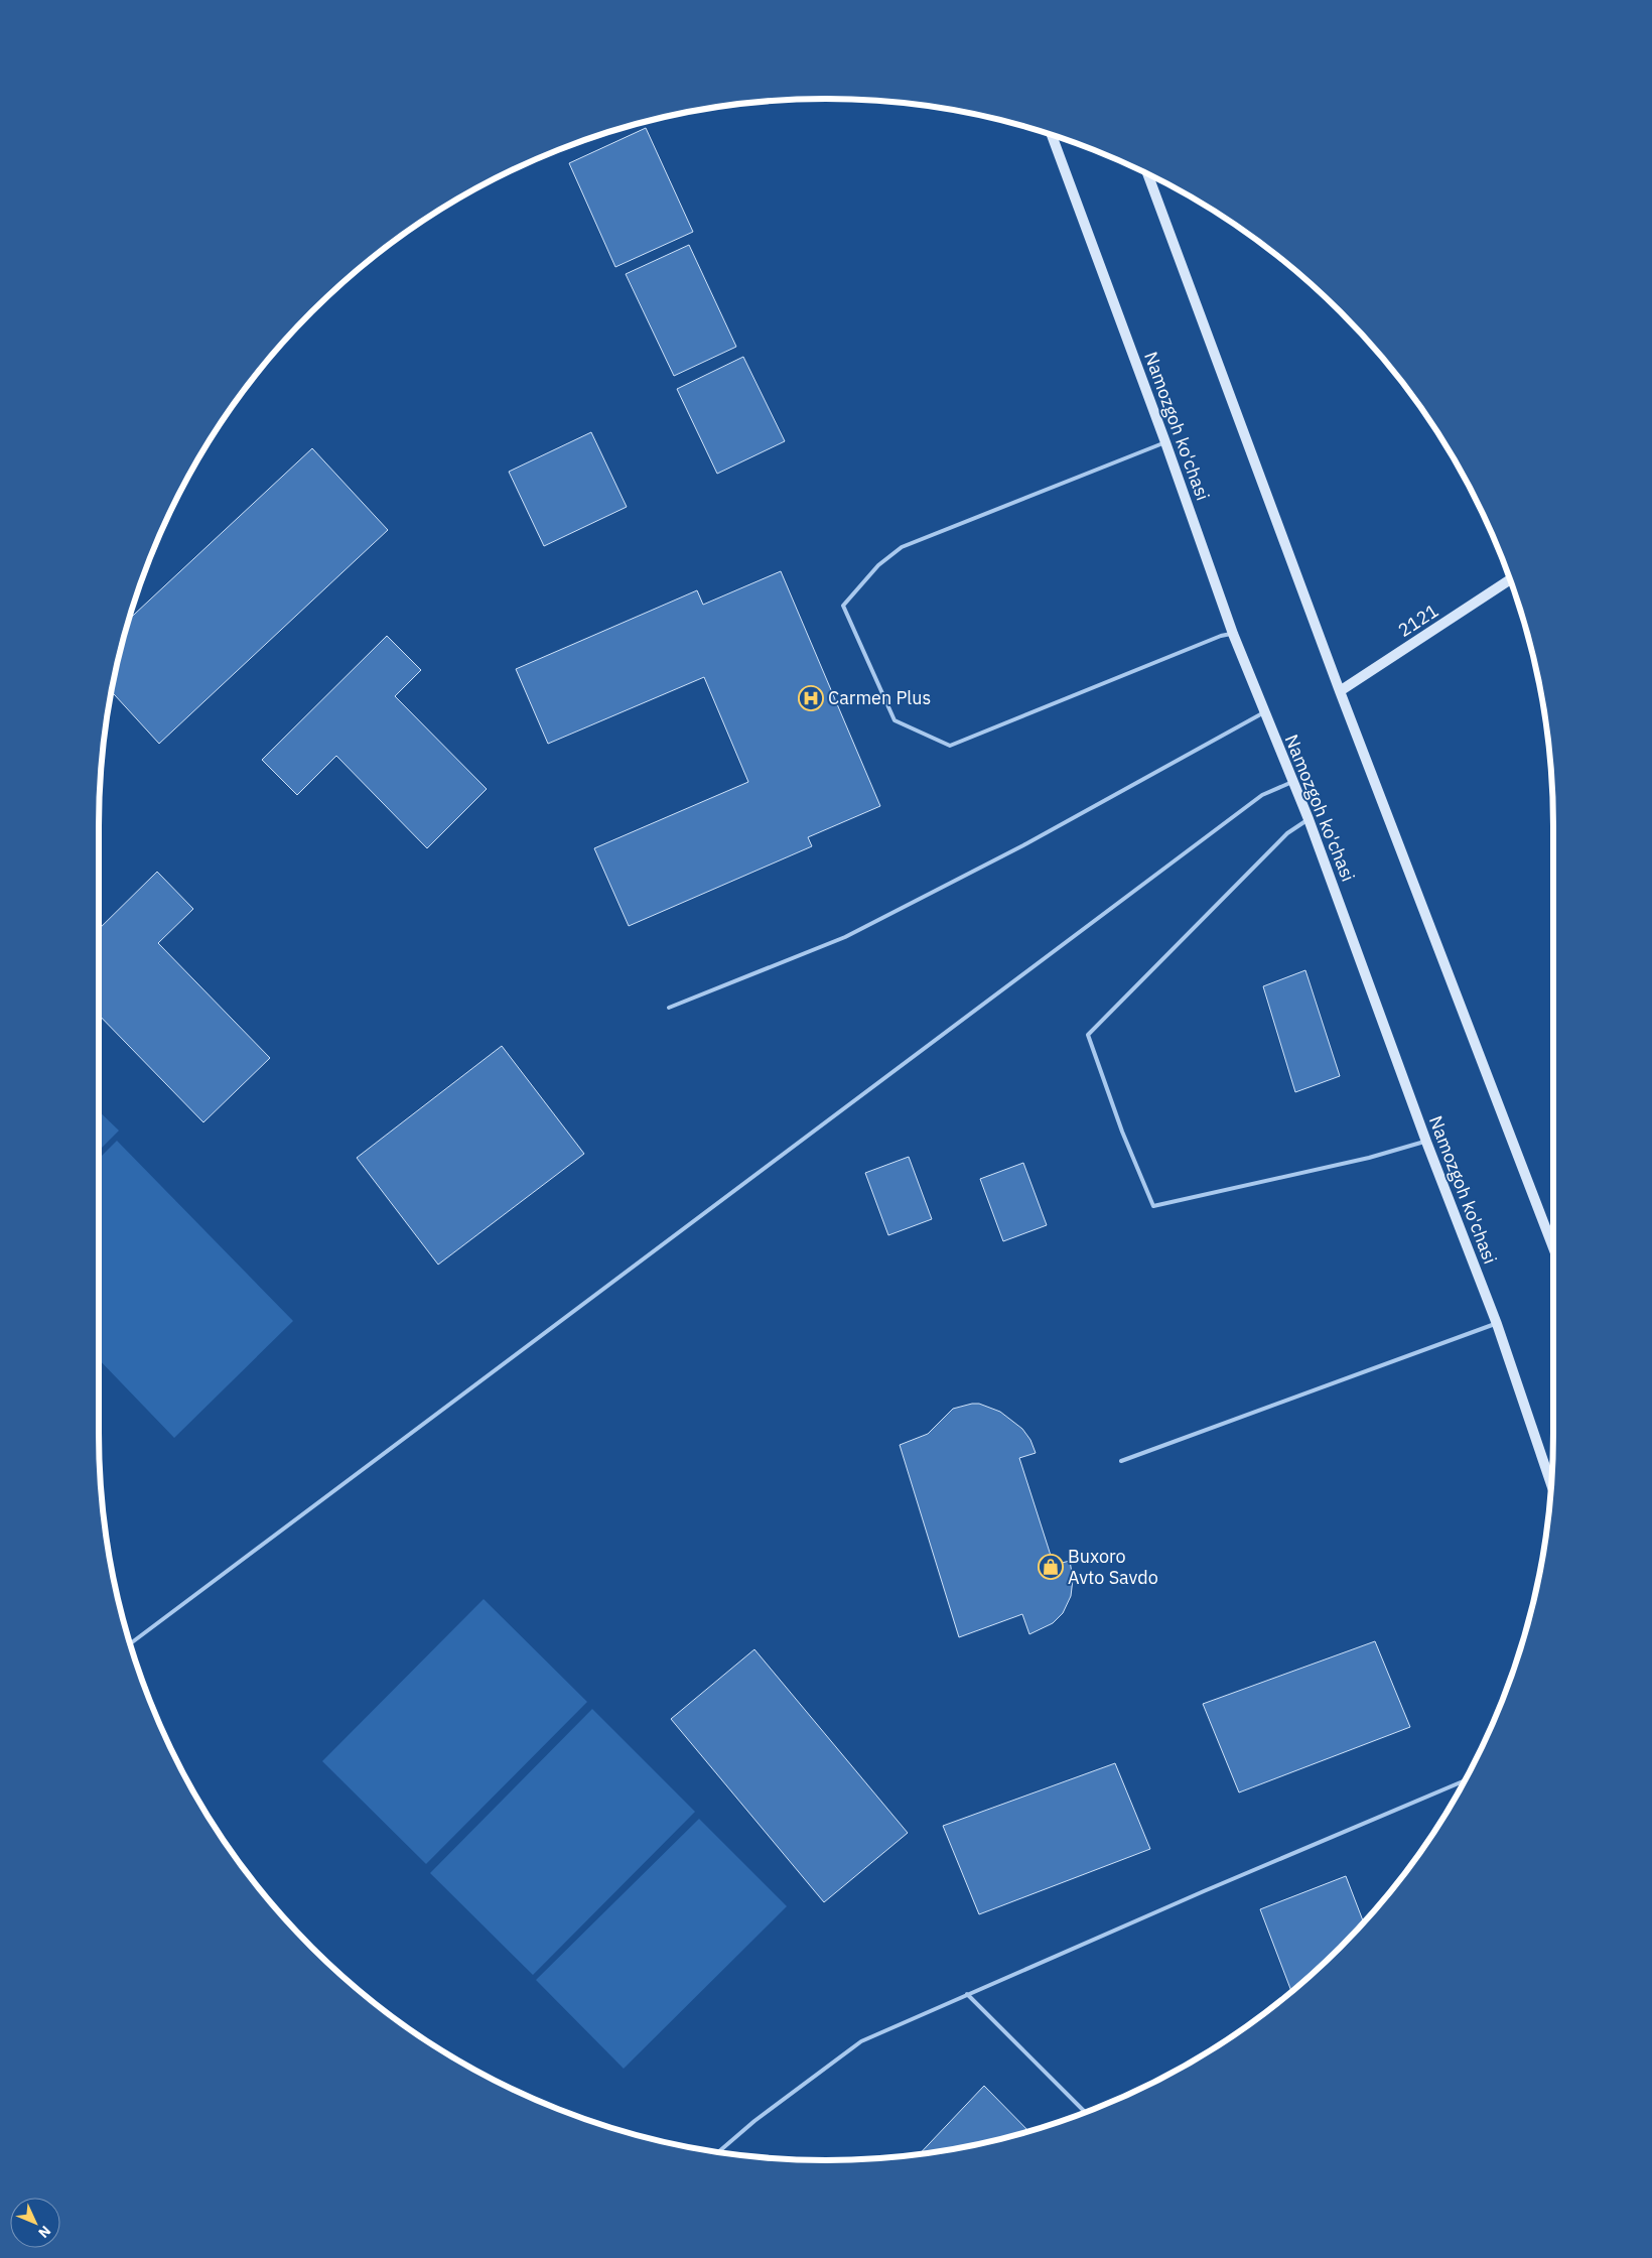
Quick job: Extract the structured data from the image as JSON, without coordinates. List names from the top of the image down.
{
  "streets": {
    "main road": ["Namozgoh ko'chasi", "2121"]
  },
  "places": {
    "hospital": ["Carmen Plus"],
    "shop": ["Buxoro Avto Savdo"]
  },
  "north": "bottom right"
}
